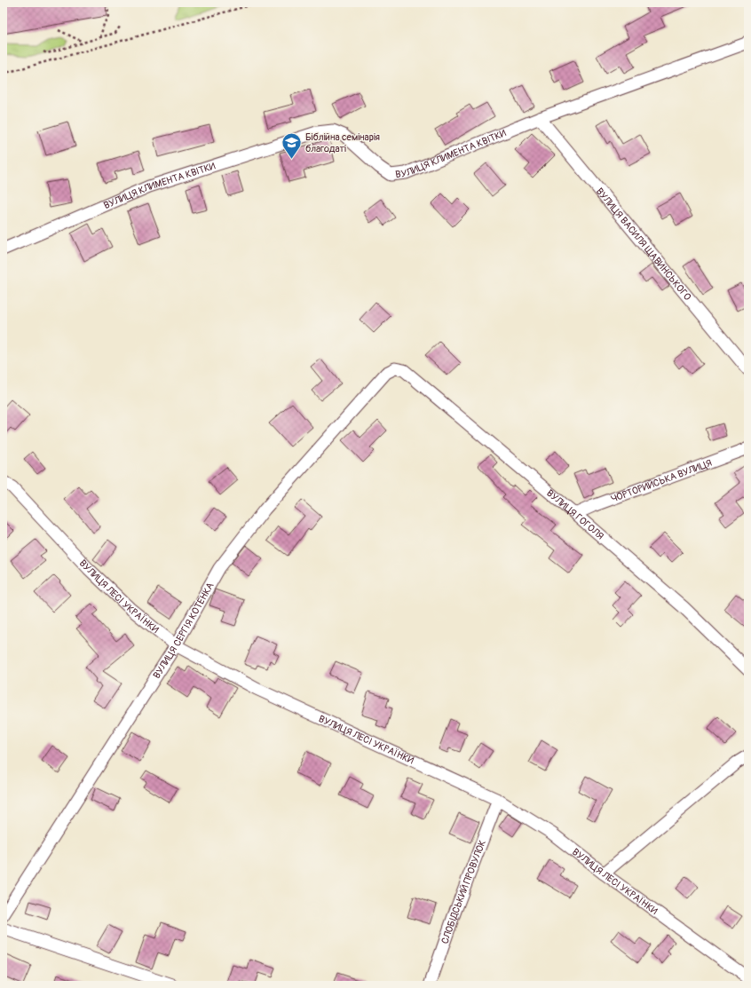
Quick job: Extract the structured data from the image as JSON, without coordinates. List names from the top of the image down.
{
  "streets": {
    "street": [
      "ВУЛИЦЯ КЛИМЕНТА КВІТКИ",
      "ВУЛИЦЯ ВАСИЛЯ ЩАВИНСЬКОГО",
      "ЧОРТОРИЙСЬКА ВУЛИЦЯ",
      "ВУЛИЦЯ ГОГОЛЯ",
      "ВУЛИЦЯ ЛЕСІ УКРАЇНКИ",
      "ВУЛИЦЯ СЕРГІЯ КОТЕНКА",
      "СЛОБІДСЬКИЙ ПРОВУЛОК"
    ]
  },
  "crossings": [
    ["ВУЛИЦЯ КЛИМЕНТА КВІТКИ", "ВУЛИЦЯ ВАСИЛЯ ЩАВИНСЬКОГО"],
    ["ЧОРТОРИЙСЬКА ВУЛИЦЯ", "ВУЛИЦЯ ГОГОЛЯ"],
    ["ВУЛИЦЯ ГОГОЛЯ", "ВУЛИЦЯ СЕРГІЯ КОТЕНКА"],
    ["ВУЛИЦЯ ЛЕСІ УКРАЇНКИ", "ВУЛИЦЯ СЕРГІЯ КОТЕНКА"],
    ["ВУЛИЦЯ ЛЕСІ УКРАЇНКИ", "СЛОБІДСЬКИЙ ПРОВУЛОК"]
  ],
  "places": {
    "school or university": ["Біблійна семінарія благодаті"]
  }
}
